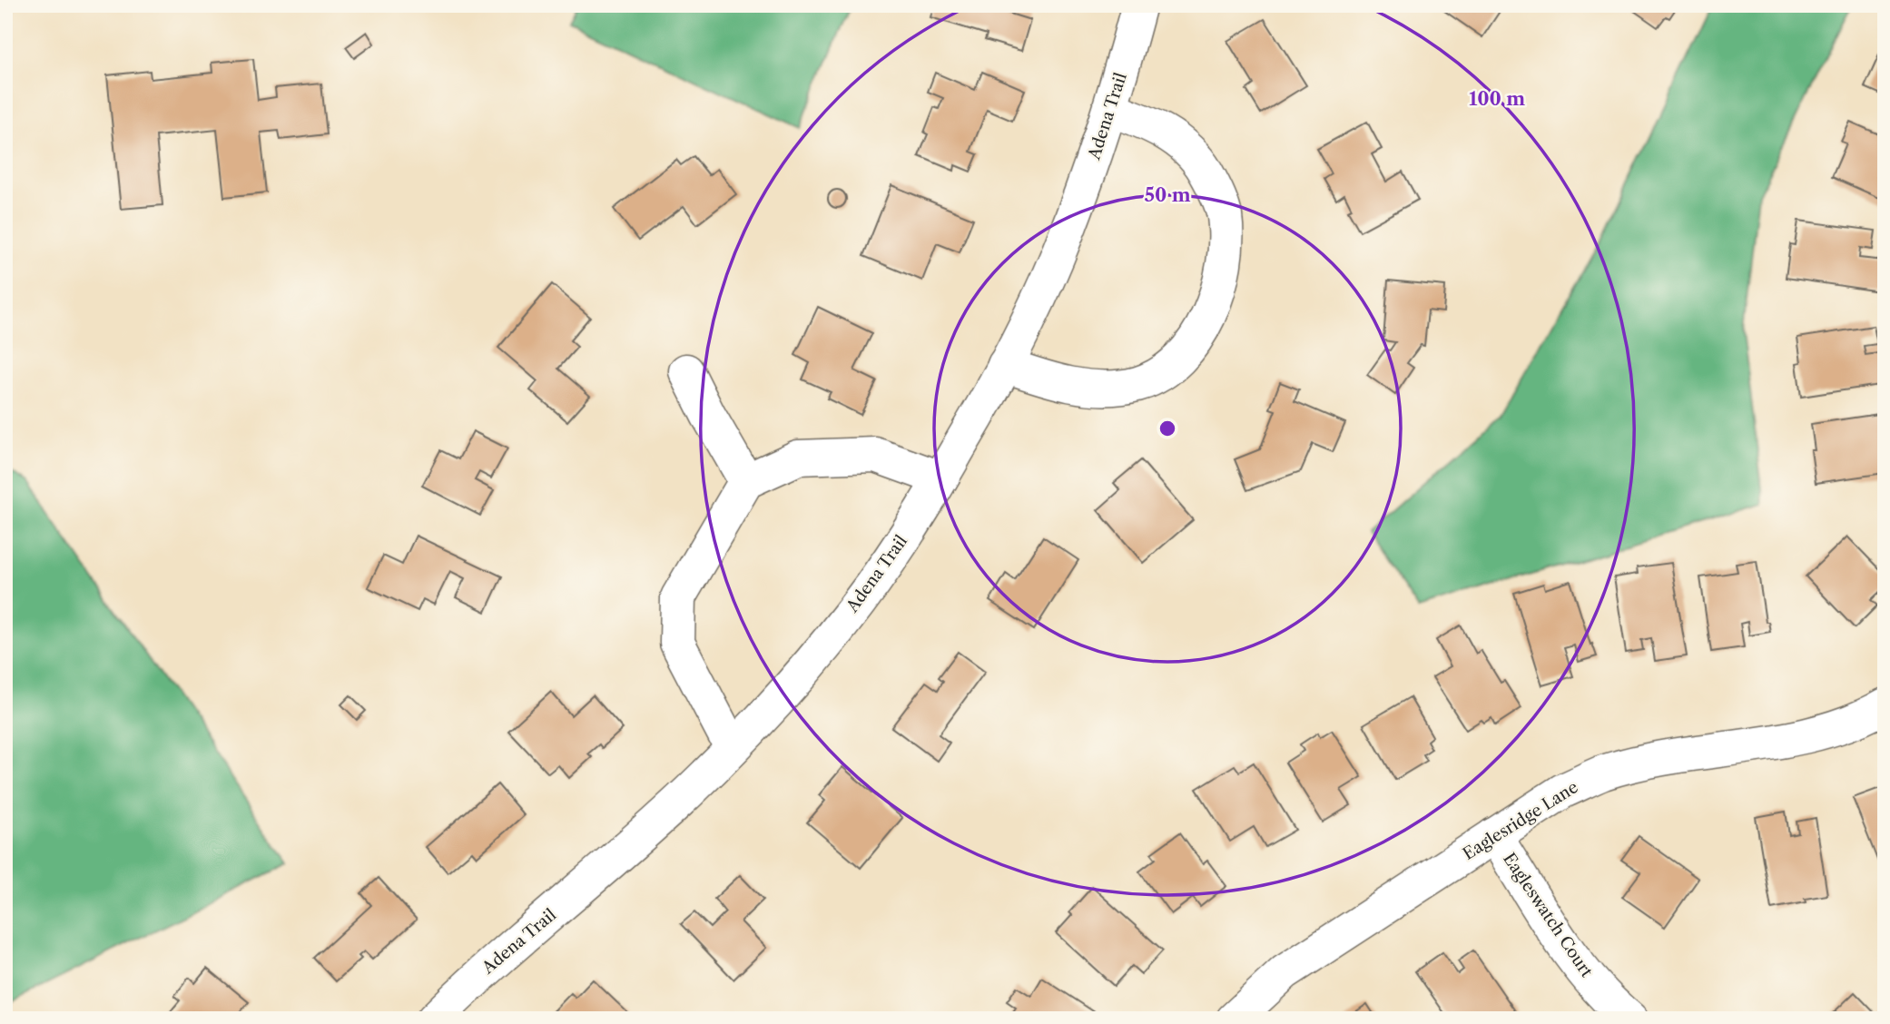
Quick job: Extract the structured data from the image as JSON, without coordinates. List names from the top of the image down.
{
  "streets": {
    "street": ["Adena Trail", "Eaglesridge Lane", "Eagleswatch Court"]
  },
  "crossings": [
    ["Eaglesridge Lane", "Eagleswatch Court"]
  ],
  "rings": ["100 m", "50 m"]
}
